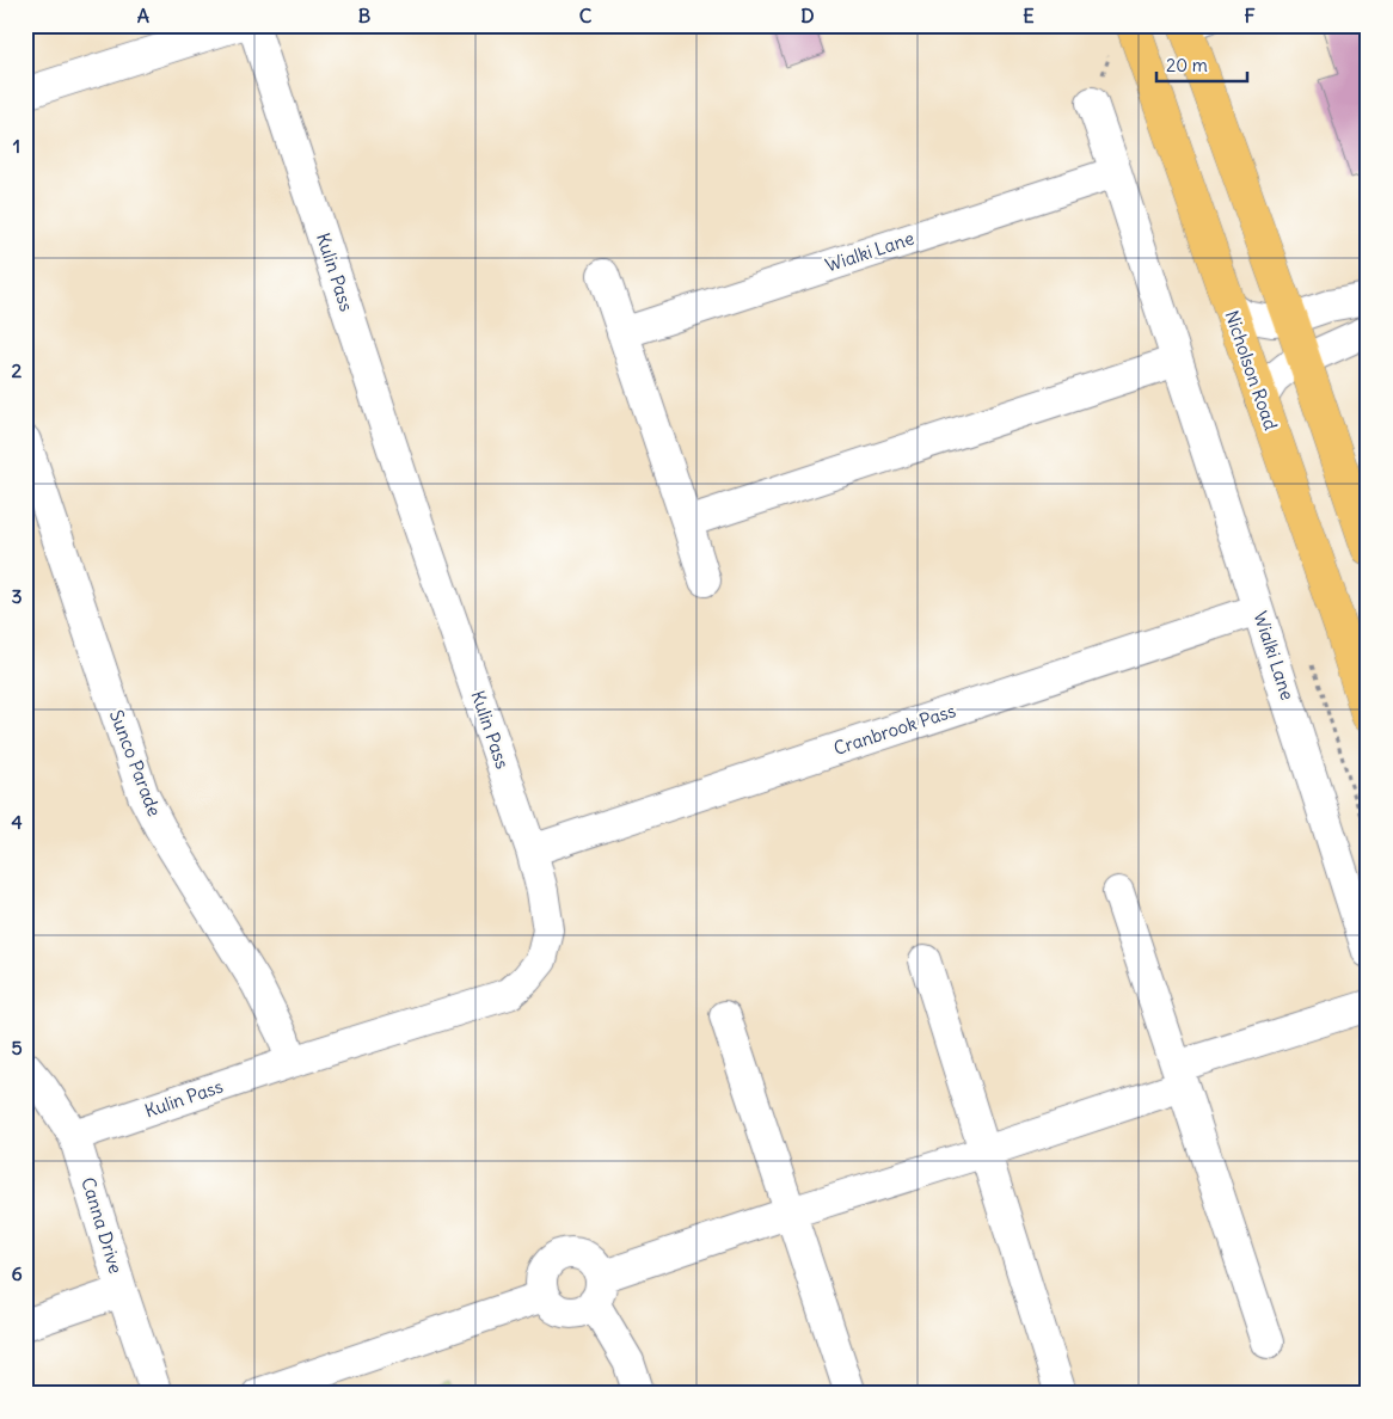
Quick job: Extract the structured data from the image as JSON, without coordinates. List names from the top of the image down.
{
  "streets": {
    "main road": ["Nicholson Road"],
    "street": [
      "Wialki Lane",
      "Kulin Pass",
      "Cranbrook Pass",
      "Sunco Parade",
      "Canna Drive"
    ]
  },
  "crossings": [
    ["Wialki Lane", "Cranbrook Pass"],
    ["Kulin Pass", "Cranbrook Pass"],
    ["Kulin Pass", "Sunco Parade"],
    ["Kulin Pass", "Canna Drive"]
  ],
  "scale_bar": "20 m",
  "grid": {
    "columns": [
      "A",
      "B",
      "C",
      "D",
      "E",
      "F"
    ],
    "rows": [
      "1",
      "2",
      "3",
      "4",
      "5",
      "6"
    ]
  }
}
